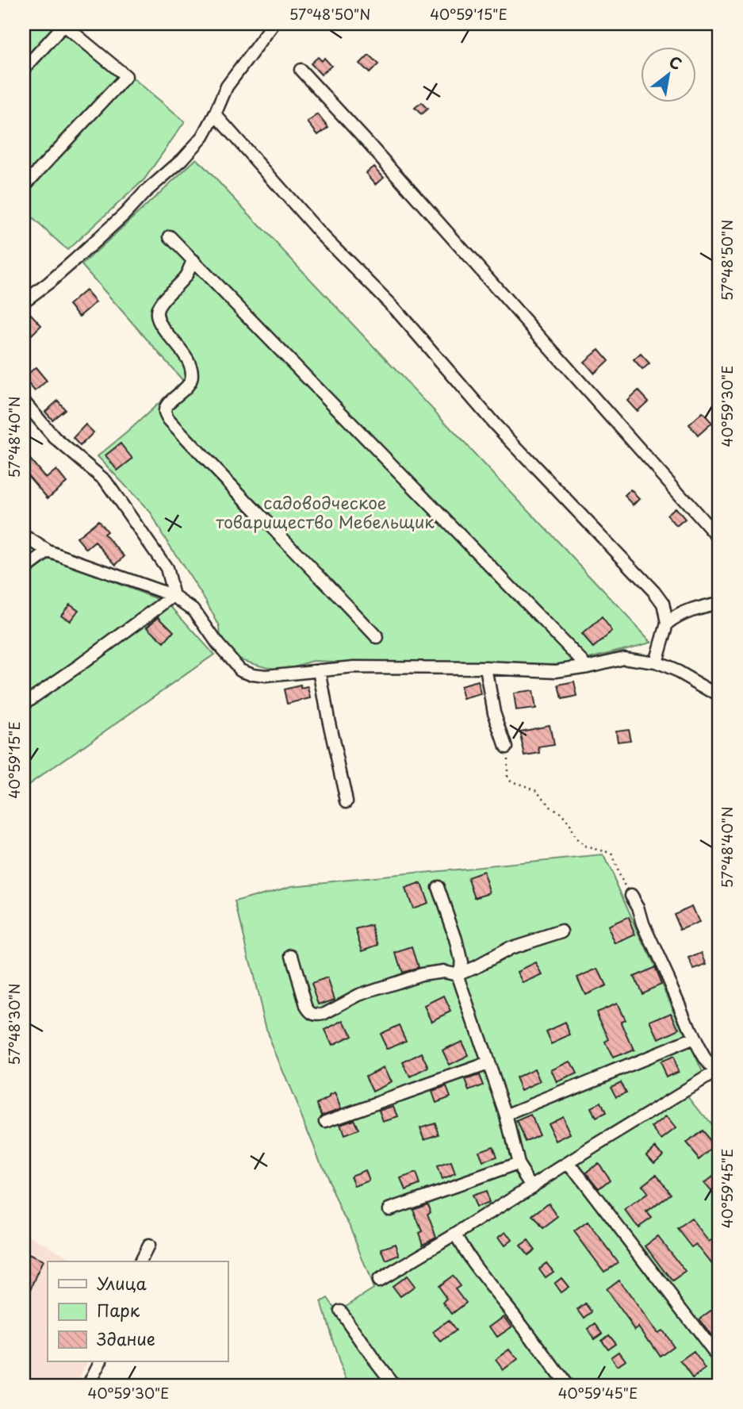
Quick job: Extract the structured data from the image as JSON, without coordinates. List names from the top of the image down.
{
  "parks": ["садоводческое товарищество Мебельщик"],
  "legend": ["Улица", "Парк", "Здание"],
  "north": "top right",
  "coordinates": [
    "57°48'50\"N",
    "40°59'15\"E",
    "40°59'30\"E",
    "57°48'40\"N",
    "57°48'30\"N",
    "40°59'45\"E"
  ]
}
